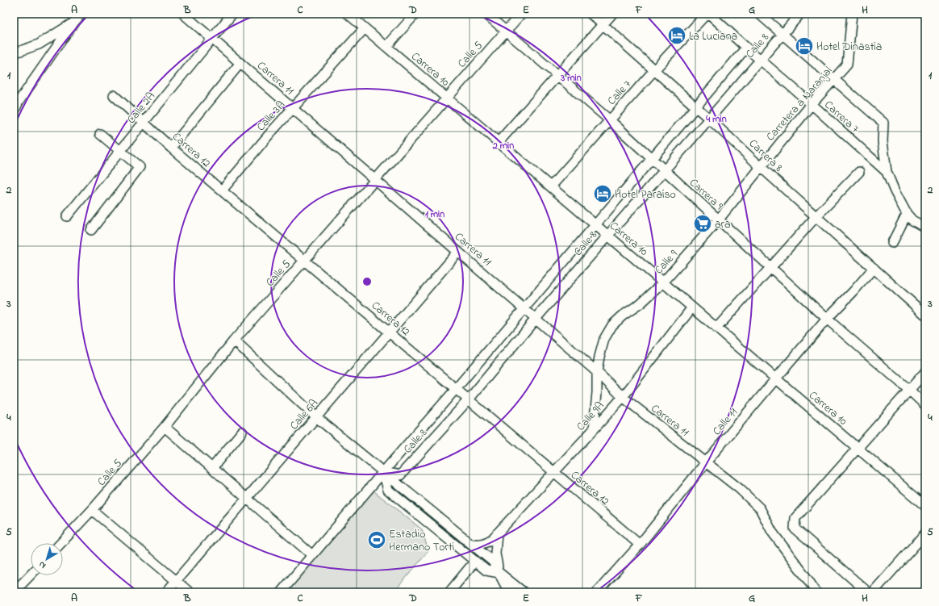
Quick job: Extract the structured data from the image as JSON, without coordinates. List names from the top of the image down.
{
  "streets": {
    "street": [
      "Calle 8",
      "Calle 5",
      "Carrera 10",
      "Carrera 11",
      "Calle 7",
      "Carretera a Naranjal",
      "Calle 2A",
      "Calle 3A",
      "Carrera 7",
      "Carrera 12",
      "Carrera 8",
      "Carrera 9",
      "Calle 9",
      "Calle 6A",
      "Calle 9A",
      "Calle 11"
    ]
  },
  "crossings": [
    ["Calle 8", "Carrera 10"],
    ["Calle 8", "Carrera 11"],
    ["Calle 8", "Carrera 7"],
    ["Calle 8", "Carrera 12"],
    ["Calle 8", "Carrera 8"],
    ["Calle 8", "Carrera 9"],
    ["Calle 5", "Carrera 10"],
    ["Calle 5", "Carrera 11"],
    ["Calle 5", "Carrera 12"],
    ["Calle 5", "Carrera 9"],
    ["Carrera 10", "Calle 7"],
    ["Carrera 10", "Calle 3A"],
    ["Carrera 10", "Calle 9"],
    ["Carrera 10", "Calle 9A"],
    ["Carrera 10", "Calle 11"],
    ["Carrera 11", "Calle 2A"],
    ["Carrera 11", "Calle 3A"],
    ["Carrera 11", "Calle 9"],
    ["Carrera 11", "Calle 6A"],
    ["Carrera 11", "Calle 9A"],
    ["Carrera 11", "Calle 11"],
    ["Calle 7", "Carrera 8"],
    ["Calle 7", "Carrera 9"],
    ["Carretera a Naranjal", "Carrera 7"],
    ["Carretera a Naranjal", "Carrera 8"],
    ["Carretera a Naranjal", "Calle 9"],
    ["Calle 2A", "Carrera 12"],
    ["Calle 3A", "Carrera 12"],
    ["Carrera 12", "Calle 6A"],
    ["Carrera 12", "Calle 9A"],
    ["Carrera 12", "Calle 11"],
    ["Carrera 8", "Calle 9"],
    ["Carrera 8", "Calle 11"],
    ["Carrera 9", "Calle 9"],
    ["Carrera 9", "Calle 11"],
    ["Calle 9", "Calle 9A"]
  ],
  "places": {
    "hotel": ["La Luciana", "Hotel Dinastía", "Hotel Paraíso"],
    "supermarket": ["ara"],
    "sports": ["Estadio Hermano Torti"]
  },
  "north": "bottom left",
  "grid": {
    "columns": [
      "A",
      "B",
      "C",
      "D",
      "E",
      "F",
      "G",
      "H"
    ],
    "rows": [
      "1",
      "2",
      "3",
      "4",
      "5"
    ]
  },
  "rings": [
    "3 min",
    "4 min",
    "2 min",
    "1 min"
  ]
}
